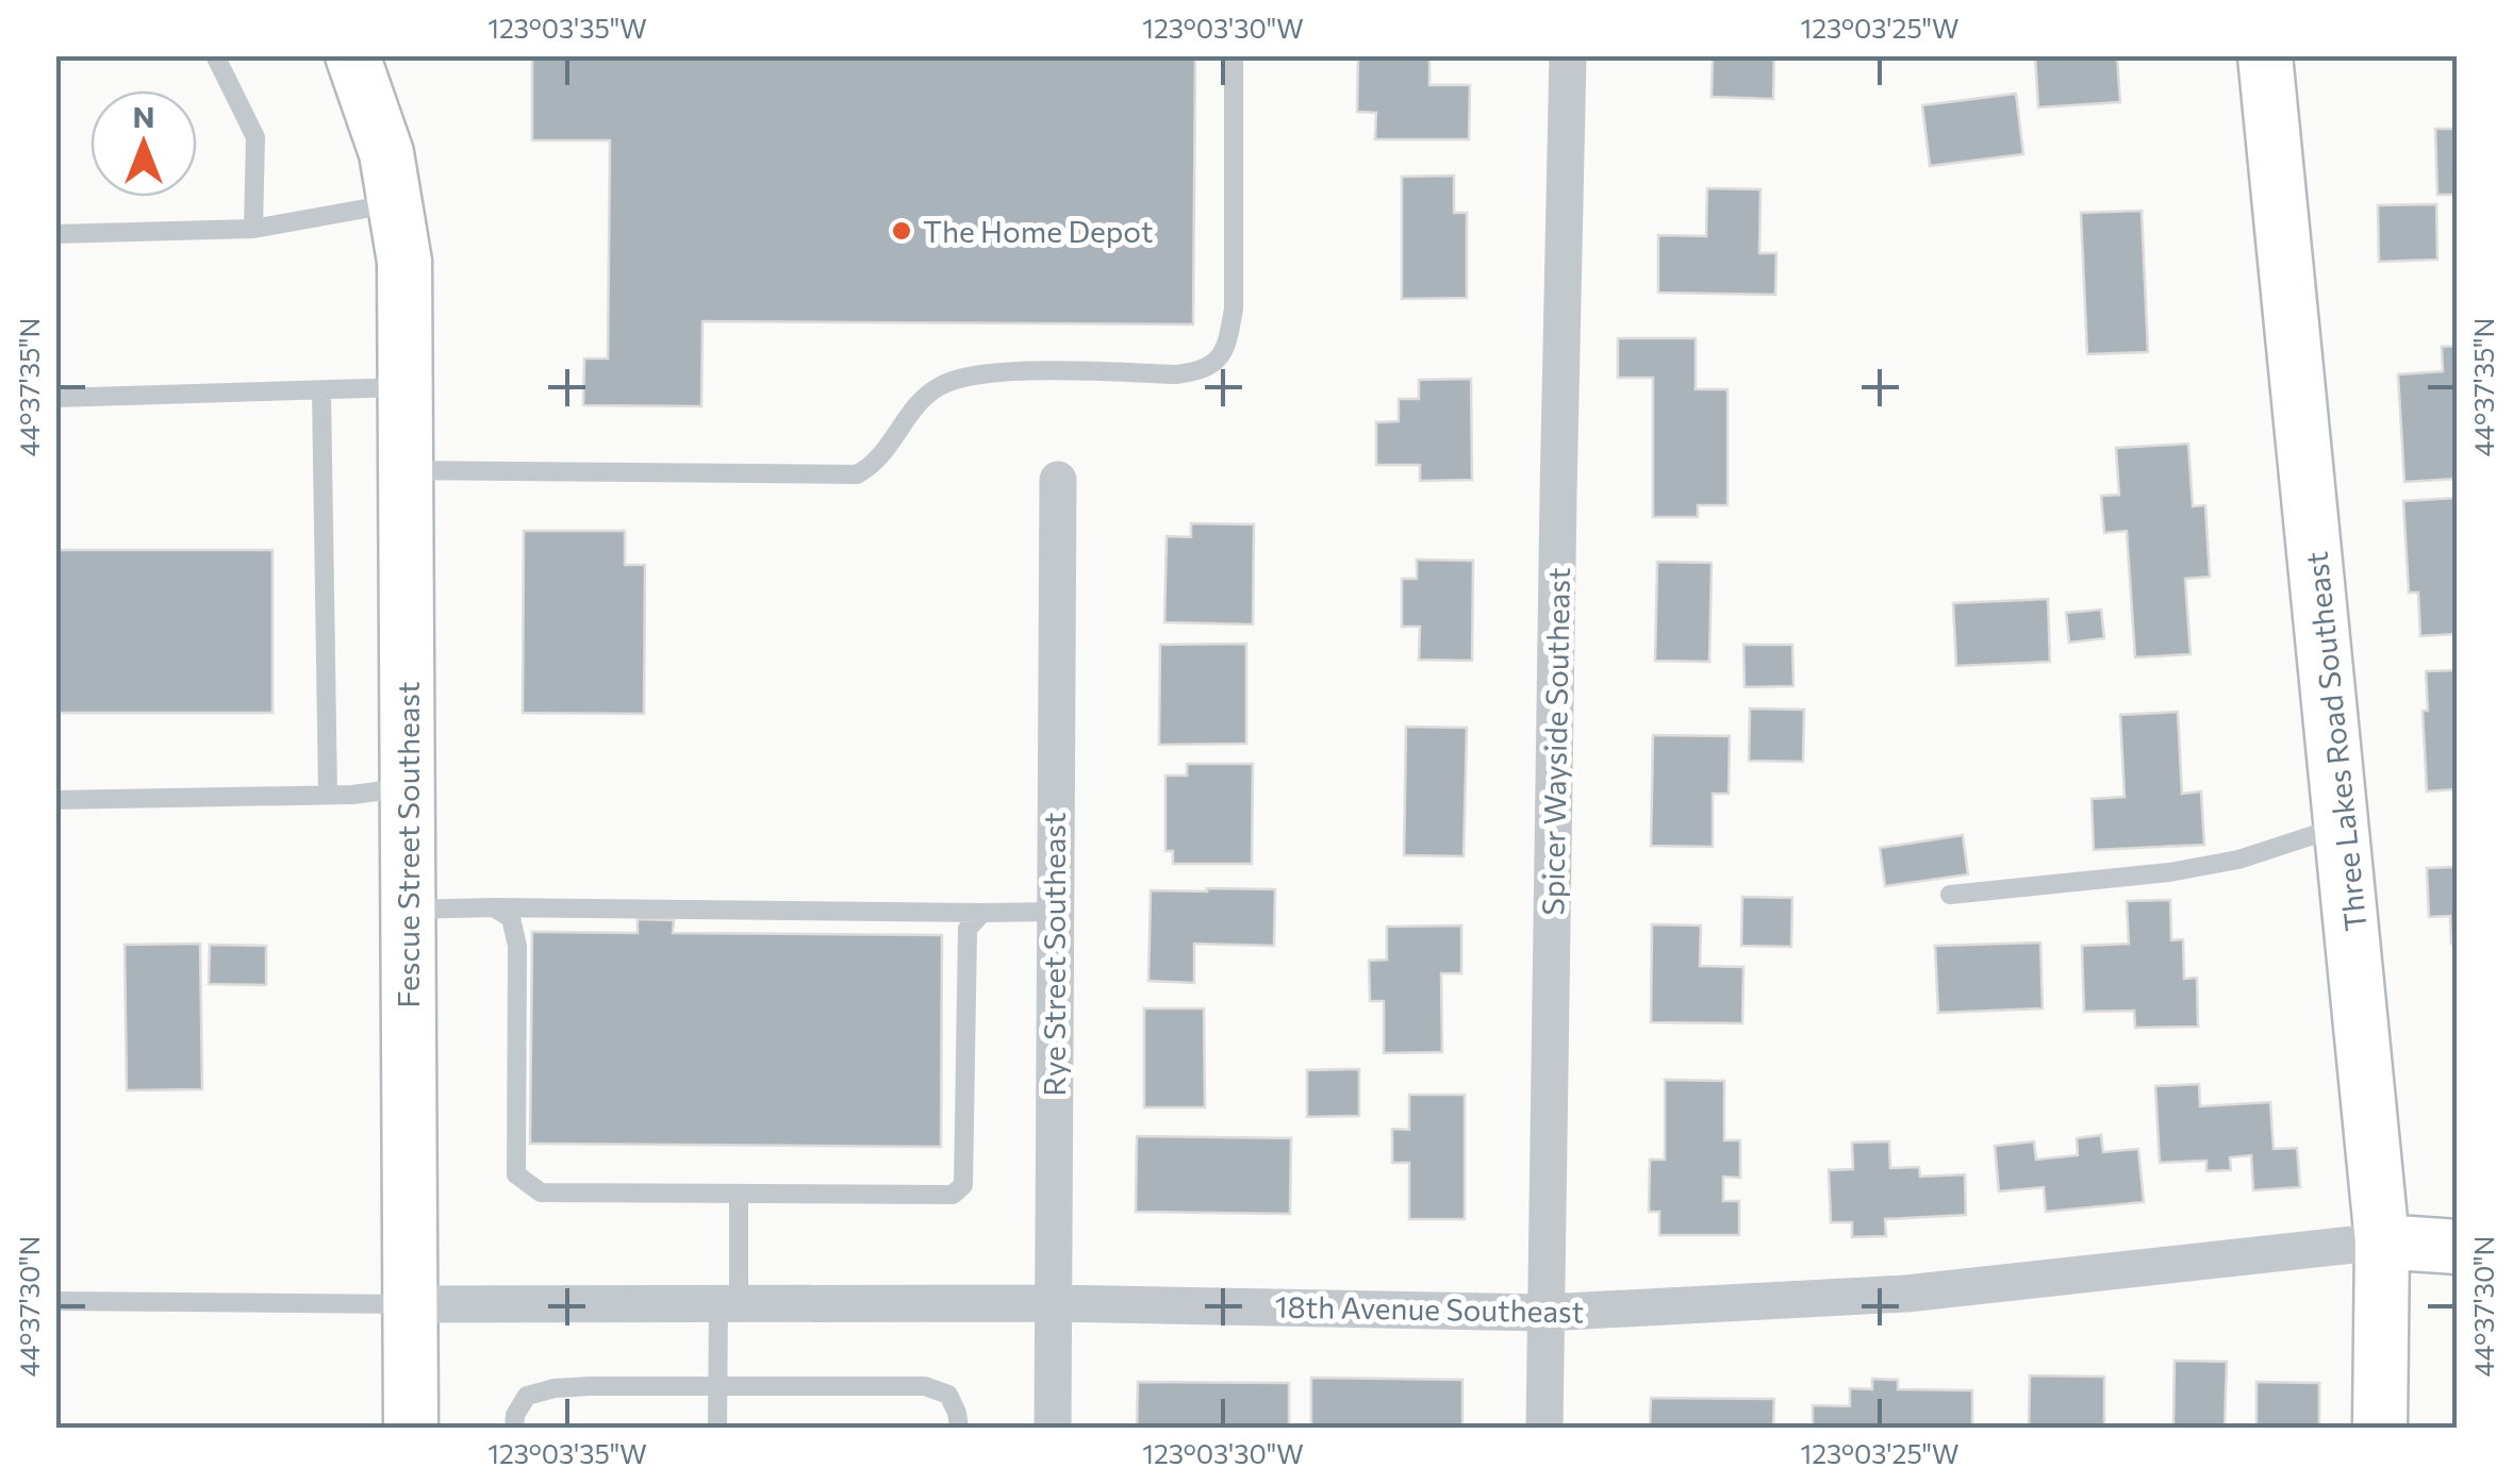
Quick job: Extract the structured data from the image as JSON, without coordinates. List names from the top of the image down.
{
  "streets": {
    "street": [
      "Spicer Wayside Southeast",
      "Three Lakes Road Southeast",
      "Fescue Street Southeast",
      "Rye Street Southeast",
      "18th Avenue Southeast"
    ]
  },
  "crossings": [
    ["Spicer Wayside Southeast", "18th Avenue Southeast"],
    ["Three Lakes Road Southeast", "18th Avenue Southeast"],
    ["Fescue Street Southeast", "18th Avenue Southeast"],
    ["Rye Street Southeast", "18th Avenue Southeast"]
  ],
  "places": ["The Home Depot"],
  "north": "top",
  "coordinates": [
    "123°03'35\"W",
    "123°03'30\"W",
    "123°03'25\"W",
    "44°37'35\"N",
    "44°37'30\"N"
  ]
}
